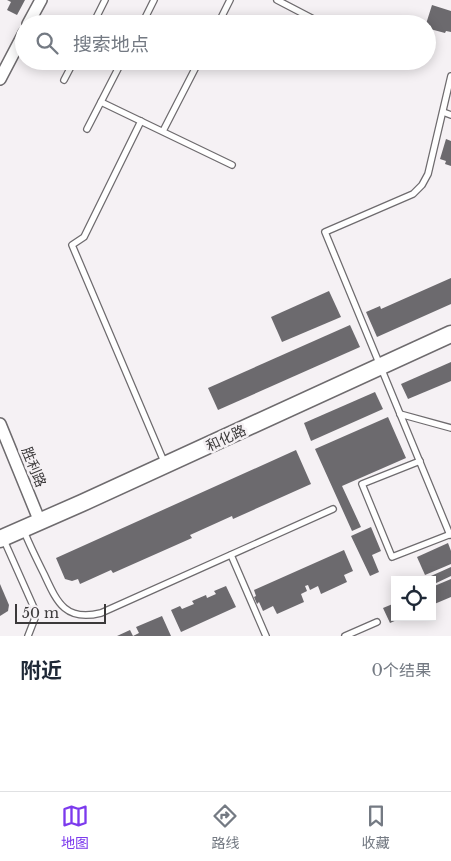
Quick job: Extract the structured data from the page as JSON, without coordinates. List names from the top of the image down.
{
  "streets": {
    "street": ["和化路", "胜利路"]
  },
  "crossings": [
    ["和化路", "胜利路"]
  ],
  "scale_bar": "50 m",
  "page": {
    "search": "搜索地点",
    "scale": "50 m",
    "heading": ["附近", "0个结果"],
    "nav": ["地图", "路线", "收藏"]
  }
}
